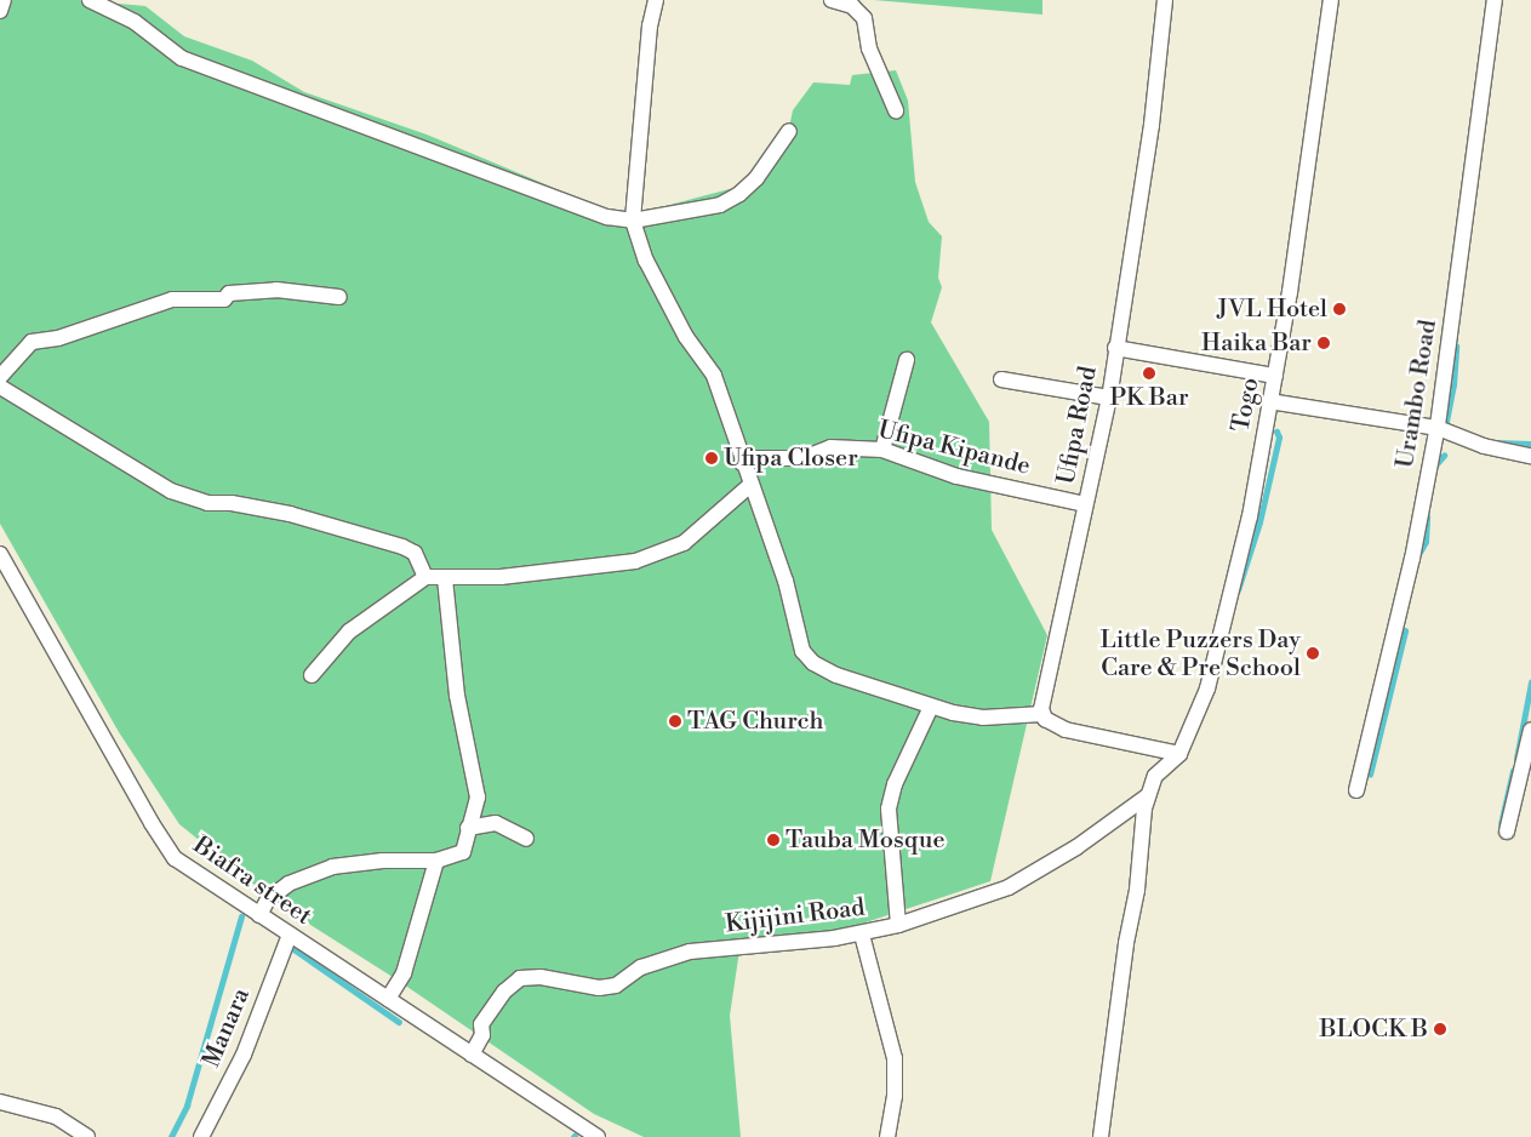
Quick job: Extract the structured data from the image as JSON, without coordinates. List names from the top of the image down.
{
  "streets": {
    "street": [
      "Urambo Road",
      "Togo",
      "Ufipa Road",
      "Ufipa Kipande",
      "Biafra street",
      "Kijijini Road",
      "Manara"
    ]
  },
  "crossings": [
    ["Togo", "Kijijini Road"],
    ["Ufipa Road", "Ufipa Kipande"],
    ["Biafra street", "Kijijini Road"],
    ["Biafra street", "Manara"]
  ],
  "places": [
    "JVL Hotel",
    "Haika Bar",
    "PK Bar",
    "Ufipa Closer",
    "Little Puzzers Day Care & Pre School",
    "TAG Church",
    "Tauba Mosque",
    "BLOCK B"
  ]
}
